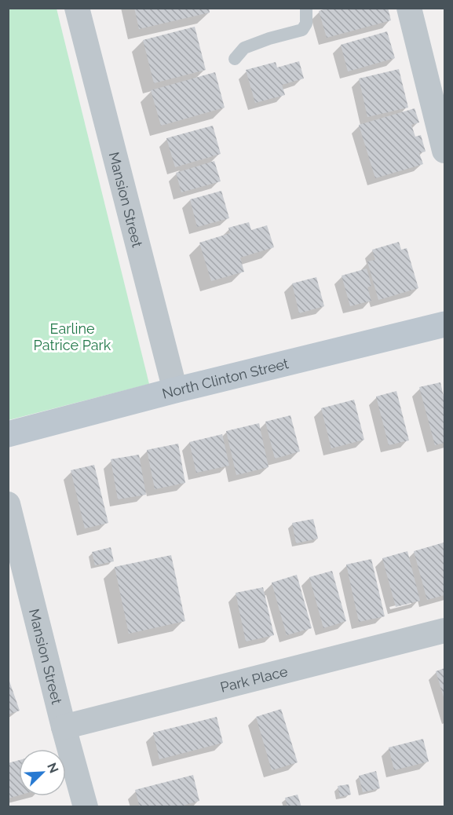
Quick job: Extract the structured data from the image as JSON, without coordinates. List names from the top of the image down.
{
  "streets": {
    "street": ["Mansion Street", "North Clinton Street", "Park Place"]
  },
  "crossings": [
    ["Mansion Street", "North Clinton Street"],
    ["Mansion Street", "Park Place"]
  ],
  "parks": ["Earline Patrice Park"],
  "north": "top right"
}
